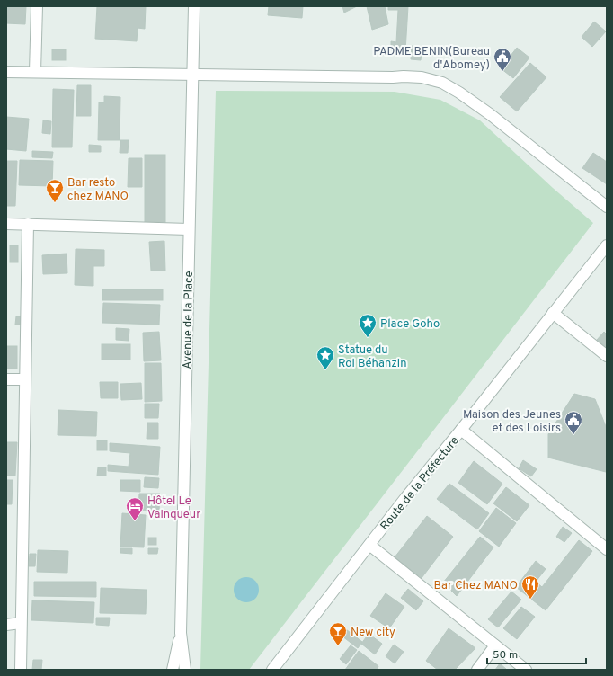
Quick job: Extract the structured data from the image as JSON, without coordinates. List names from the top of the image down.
{
  "streets": {
    "street": ["Avenue de la Place", "Route de la Préfecture"]
  },
  "places": {
    "public building": ["PADME BENIN(Bureau d'Abomey)", "Maison des Jeunes et des Loisirs"],
    "bar": ["Bar resto chez MANO", "New city"],
    "place": ["Place Goho", "Statue du Roi Béhanzin"],
    "hotel": ["Hôtel Le Vainqueur"],
    "restaurant": ["Bar Chez MANO"]
  },
  "scale_bar": "50 m"
}
